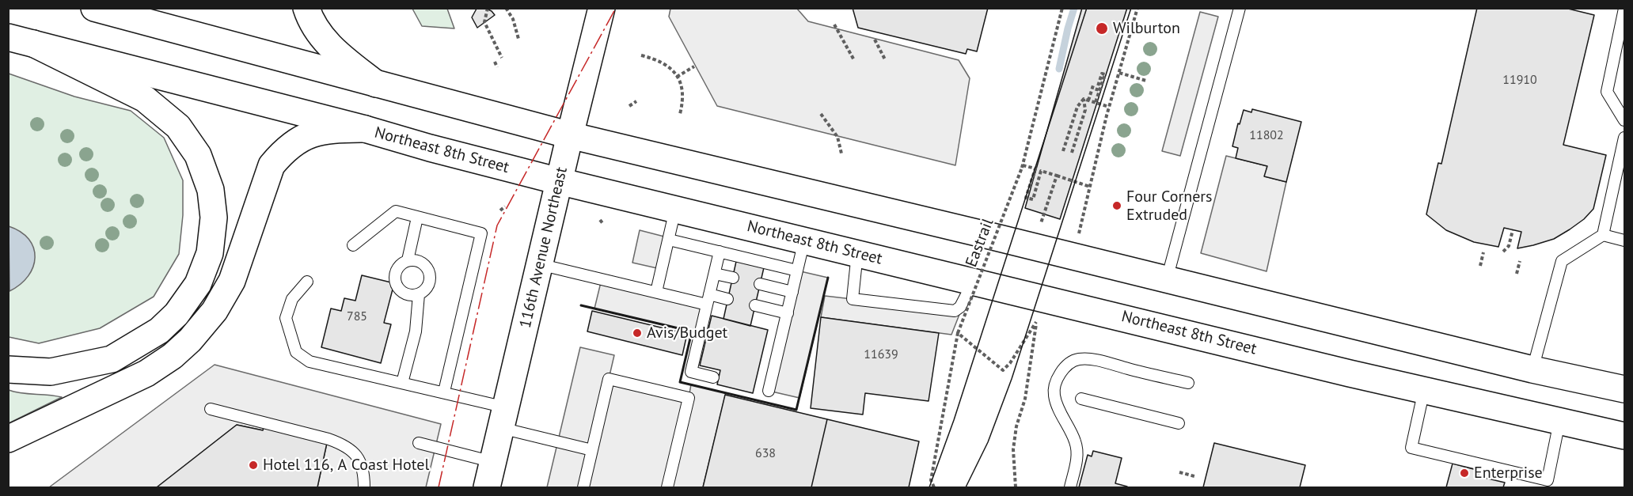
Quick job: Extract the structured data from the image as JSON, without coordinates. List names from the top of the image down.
{
  "streets": {
    "main road": ["Northeast 8th Street", "116th Avenue Northeast"],
    "path": ["Eastrail"]
  },
  "crossings": [
    ["Northeast 8th Street", "116th Avenue Northeast"]
  ],
  "places": [
    "Wilburton",
    "Four Corners Extruded",
    "Avis/Budget",
    "Hotel 116, A Coast Hotel",
    "Enterprise"
  ],
  "house_numbers": [
    "11910",
    "11802",
    "785",
    "11639",
    "638"
  ]
}
